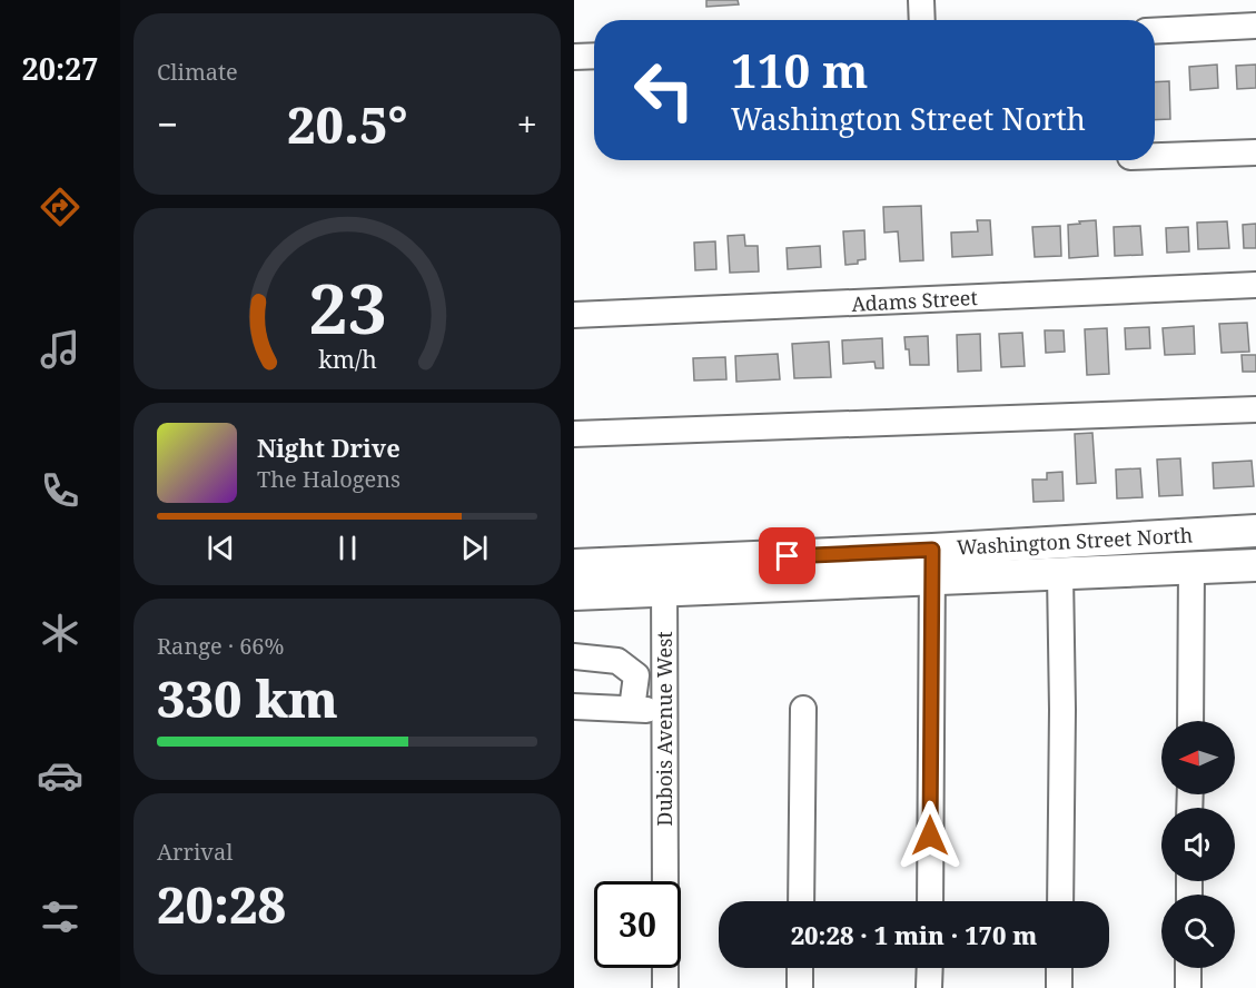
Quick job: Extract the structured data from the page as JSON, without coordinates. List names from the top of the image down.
{
  "streets": {
    "main road": ["Washington Street North"],
    "street": ["Adams Street", "Dubois Avenue West"]
  },
  "crossings": [
    ["Washington Street North", "Dubois Avenue West"]
  ],
  "north": "left",
  "page": {
    "tabs": "20:27",
    "tile": [
      "Climate",
      ["Range · 66%", "330 km"],
      ["Arrival", "20:28"]
    ],
    "turn": ["110 m", "Washington Street North"],
    "heat": ["−", "20.5°", "+"],
    "song": ["Night Drive", "The Halogens"],
    "limit": "30",
    "trip": "20:28 · 1 min · 170 m",
    "gauge": ["23", "km/h"]
  }
}
